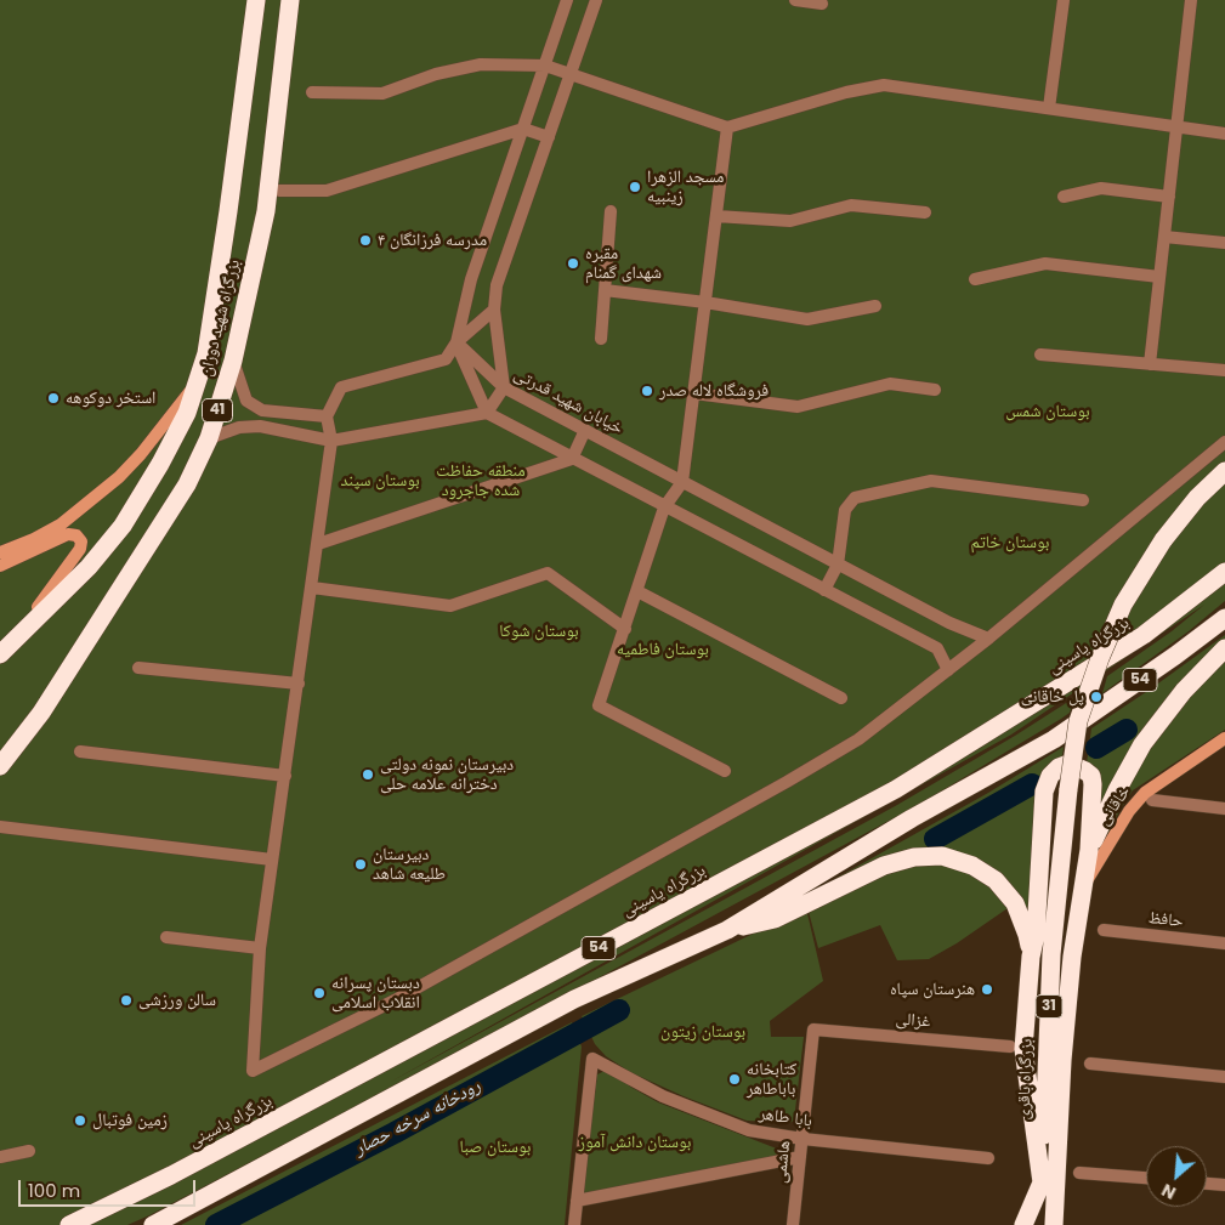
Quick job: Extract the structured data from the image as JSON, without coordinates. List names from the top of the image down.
{
  "streets": {
    "highway": [
      "بزرگراه شهید دوران",
      "41",
      "بزرگراه یاسینی",
      "54",
      "31",
      "بزرگراه باقری"
    ],
    "main road": ["خاقانی"],
    "street": [
      "خیابان شهید قدرتی",
      "حافظ",
      "غزالی",
      "بابا طاهر",
      "هاشمی"
    ]
  },
  "crossings": [
    ["خاقانی", "بزرگراه باقری"],
    ["غزالی", "هاشمی"],
    ["بابا طاهر", "هاشمی"]
  ],
  "water": ["رودخانه سرخه حصار"],
  "parks": [
    "بوستان شمس",
    "منطقه حفاظت شده جاجرود",
    "بوستان سپند",
    "بوستان خاتم",
    "بوستان شوکا",
    "بوستان فاطمیه",
    "بوستان زیتون",
    "بوستان دانش آموز",
    "بوستان صبا"
  ],
  "places": [
    "مسجد الزهرا زینبیه",
    "مدرسه فرزانگان ۴",
    "مقبره شهدای گمنام",
    "فروشگاه لاله صدر",
    "استخر دوکوهه",
    "پل خاقانی",
    "دبیرستان نمونه دولتی دخترانه علامه حلی",
    "دبیرستان طلیعه شاهد",
    "هنرستان سپاه",
    "دبستان پسرانه انقلاب اسلامی",
    "سالن ورزشی",
    "کتابخانه باباطاهر",
    "زمین فوتبال"
  ],
  "scale_bar": "100 m",
  "north": "bottom left"
}
